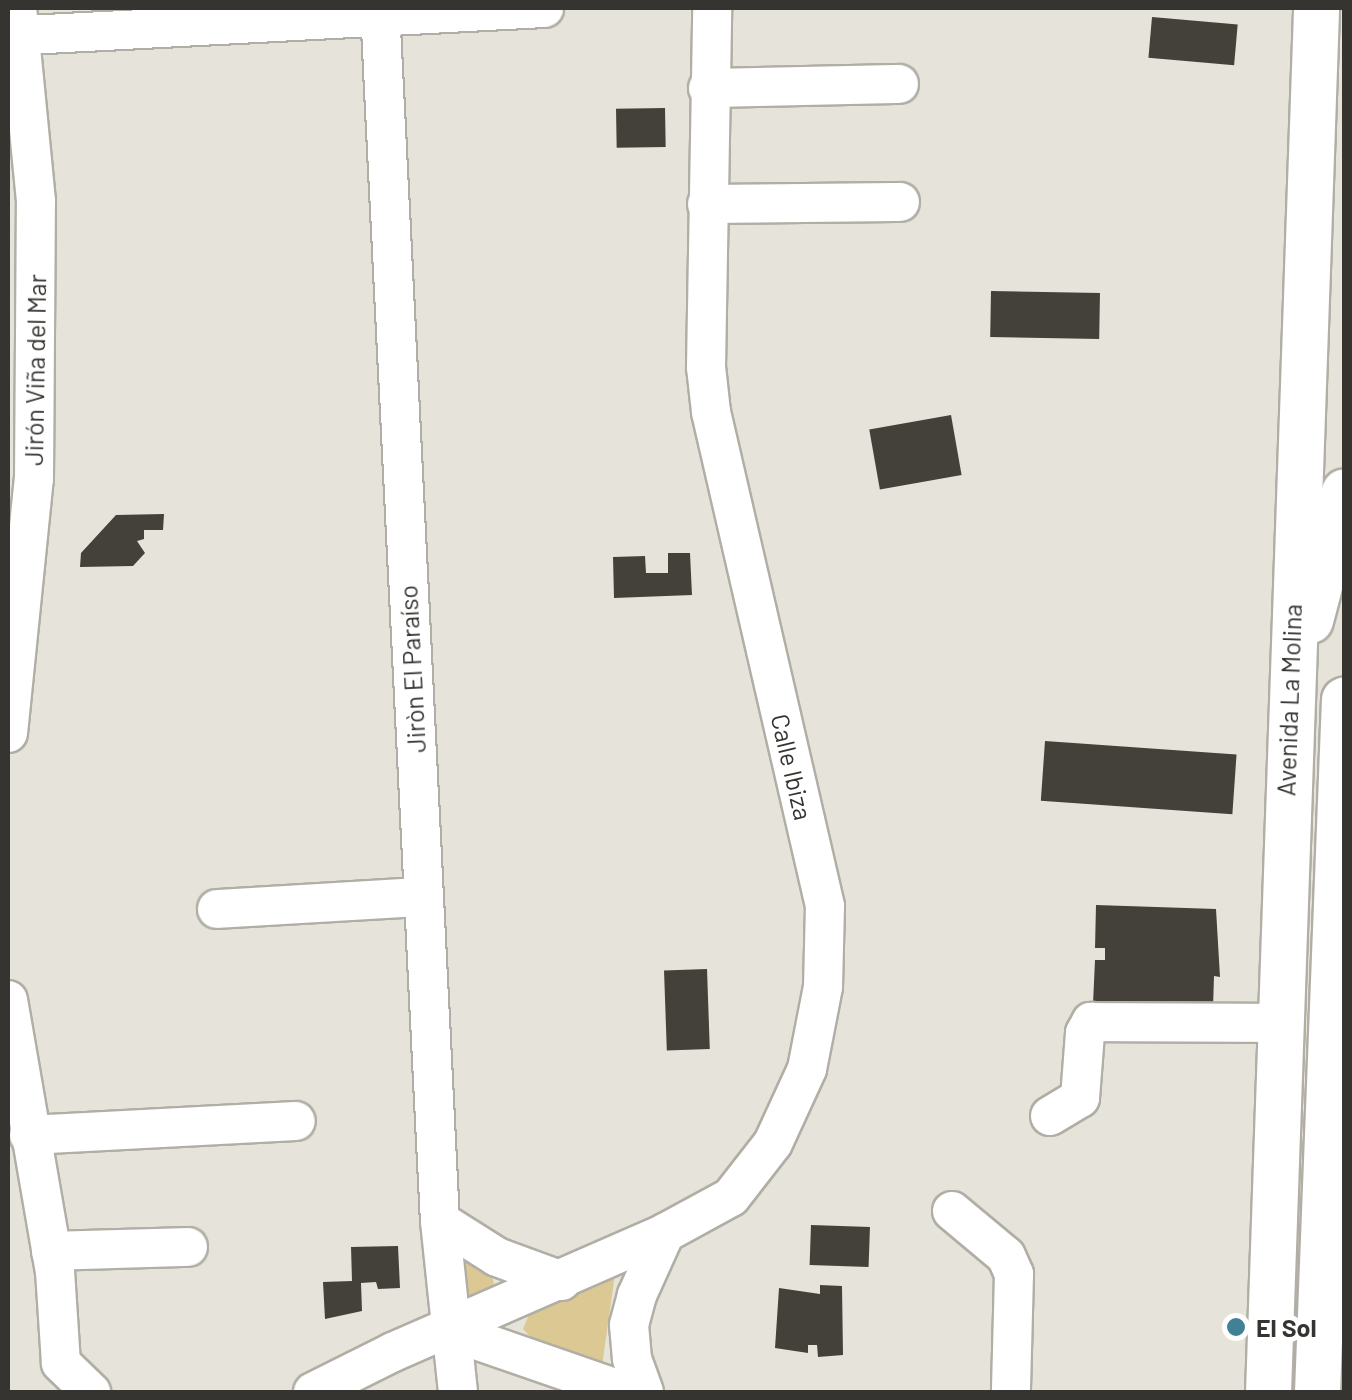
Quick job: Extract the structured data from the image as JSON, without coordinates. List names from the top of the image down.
{
  "streets": {
    "main road": ["Avenida La Molina"],
    "street": ["Jirón Viña del Mar", "Jiròn El Paraíso", "Calle Ibiza"]
  },
  "crossings": [
    ["Jiròn El Paraíso", "Calle Ibiza"]
  ],
  "places": ["El Sol"]
}
